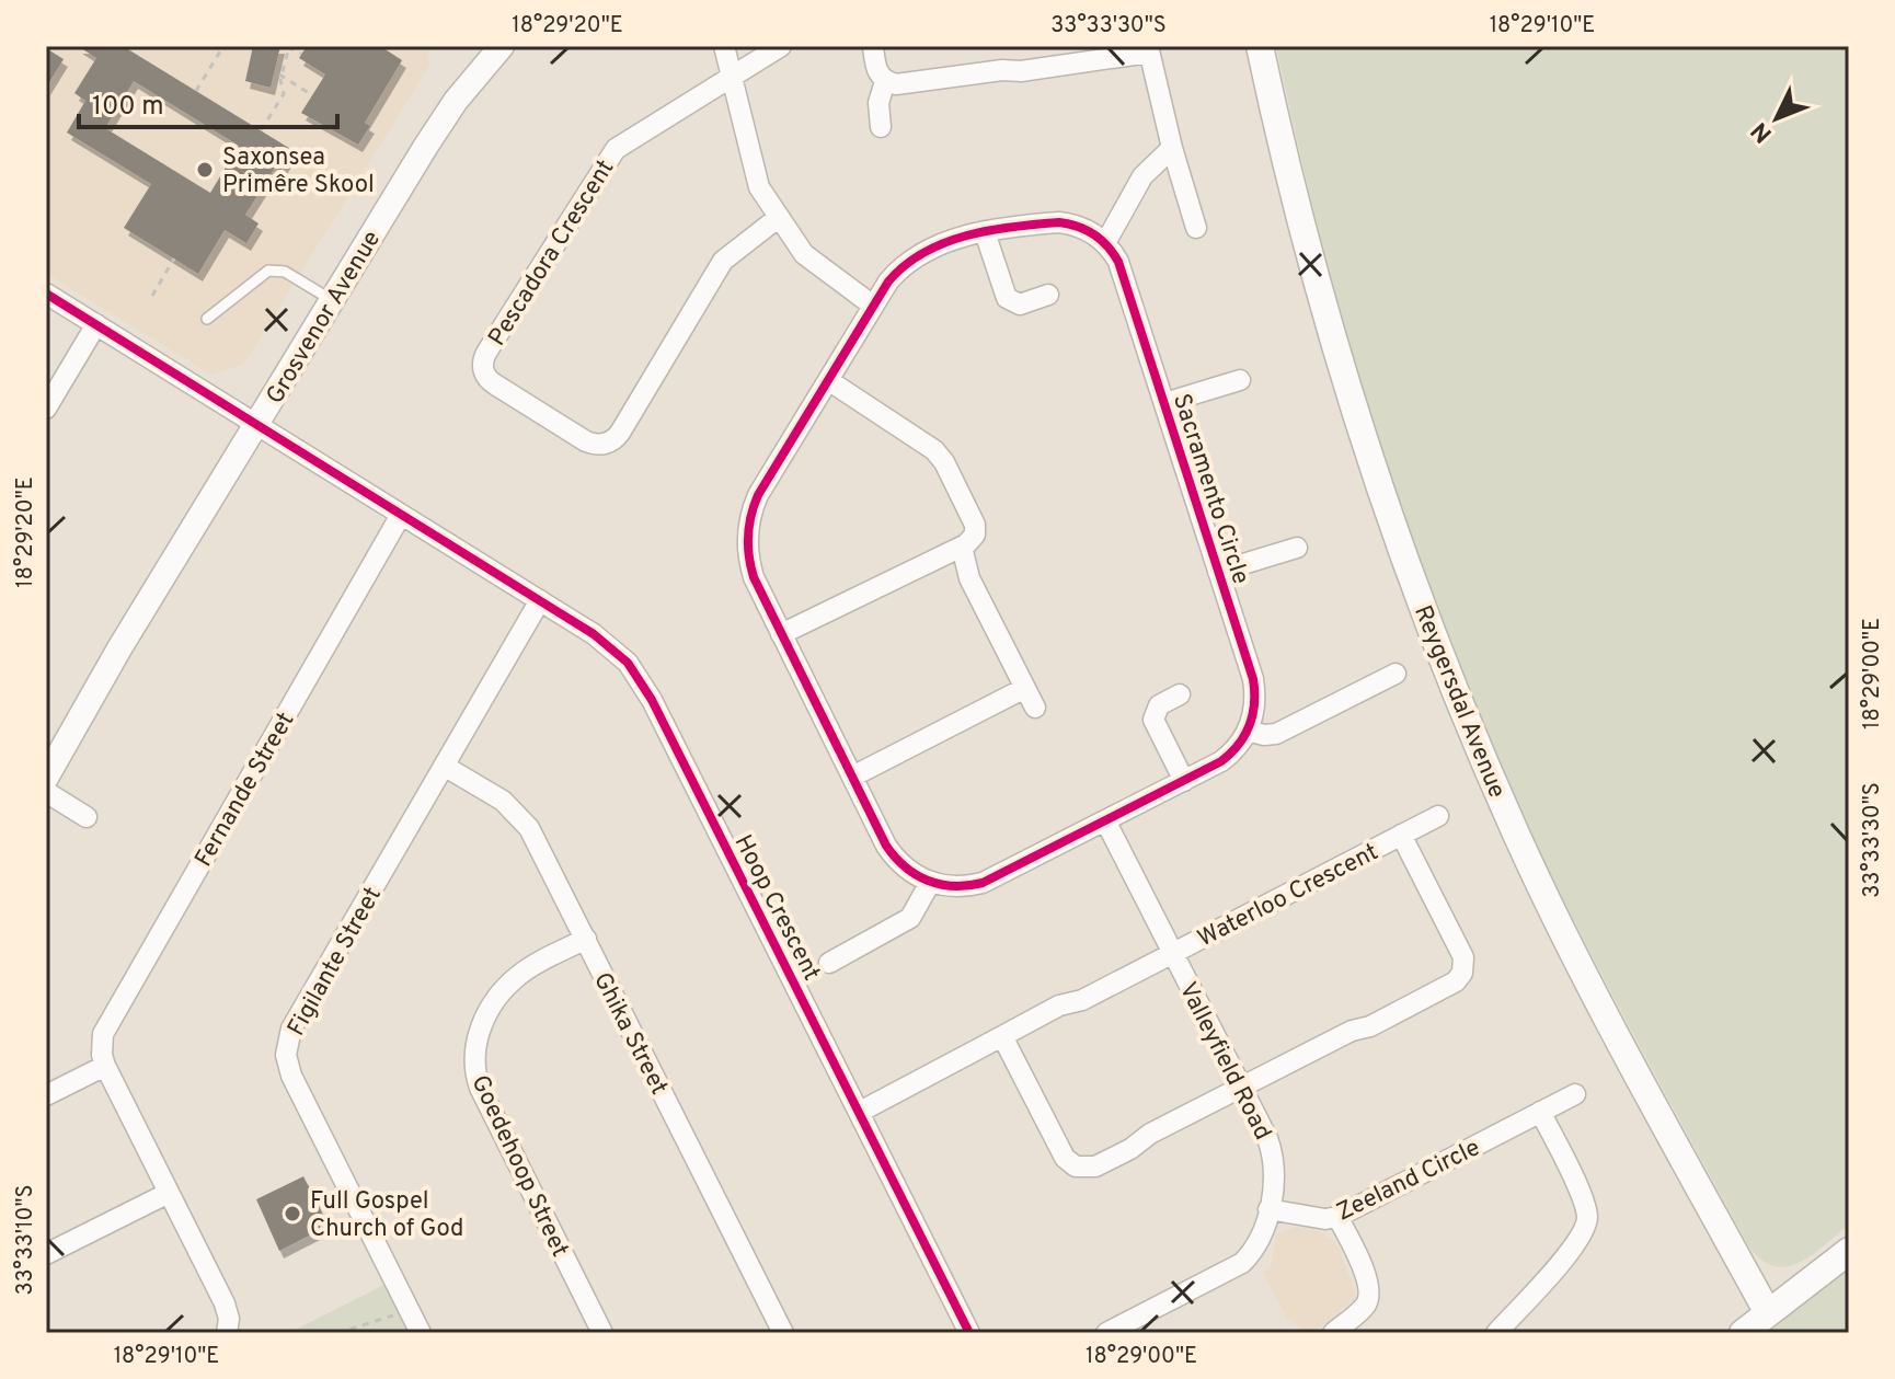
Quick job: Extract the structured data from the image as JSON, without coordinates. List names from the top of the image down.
{
  "streets": {
    "main road": ["Reygersdal Avenue"],
    "street": [
      "Pescadora Crescent",
      "Grosvenor Avenue",
      "Sacramento Circle",
      "Fernande Street",
      "Waterloo Crescent",
      "Hoop Crescent",
      "Figilante Street",
      "Ghika Street",
      "Valleyfield Road",
      "Goedehoop Street",
      "Zeeland Circle"
    ]
  },
  "crossings": [
    ["Grosvenor Avenue", "Hoop Crescent"],
    ["Fernande Street", "Hoop Crescent"],
    ["Waterloo Crescent", "Hoop Crescent"],
    ["Waterloo Crescent", "Valleyfield Road"],
    ["Hoop Crescent", "Figilante Street"],
    ["Figilante Street", "Ghika Street"],
    ["Ghika Street", "Goedehoop Street"],
    ["Valleyfield Road", "Zeeland Circle"]
  ],
  "places": ["Saxonsea Primêre Skool", "Full Gospel Church of God"],
  "scale_bar": "100 m",
  "north": "bottom left",
  "coordinates": [
    "18°29'20\"E",
    "33°33'30\"S",
    "18°29'10\"E",
    "18°29'00\"E",
    "33°33'10\"S"
  ]
}
